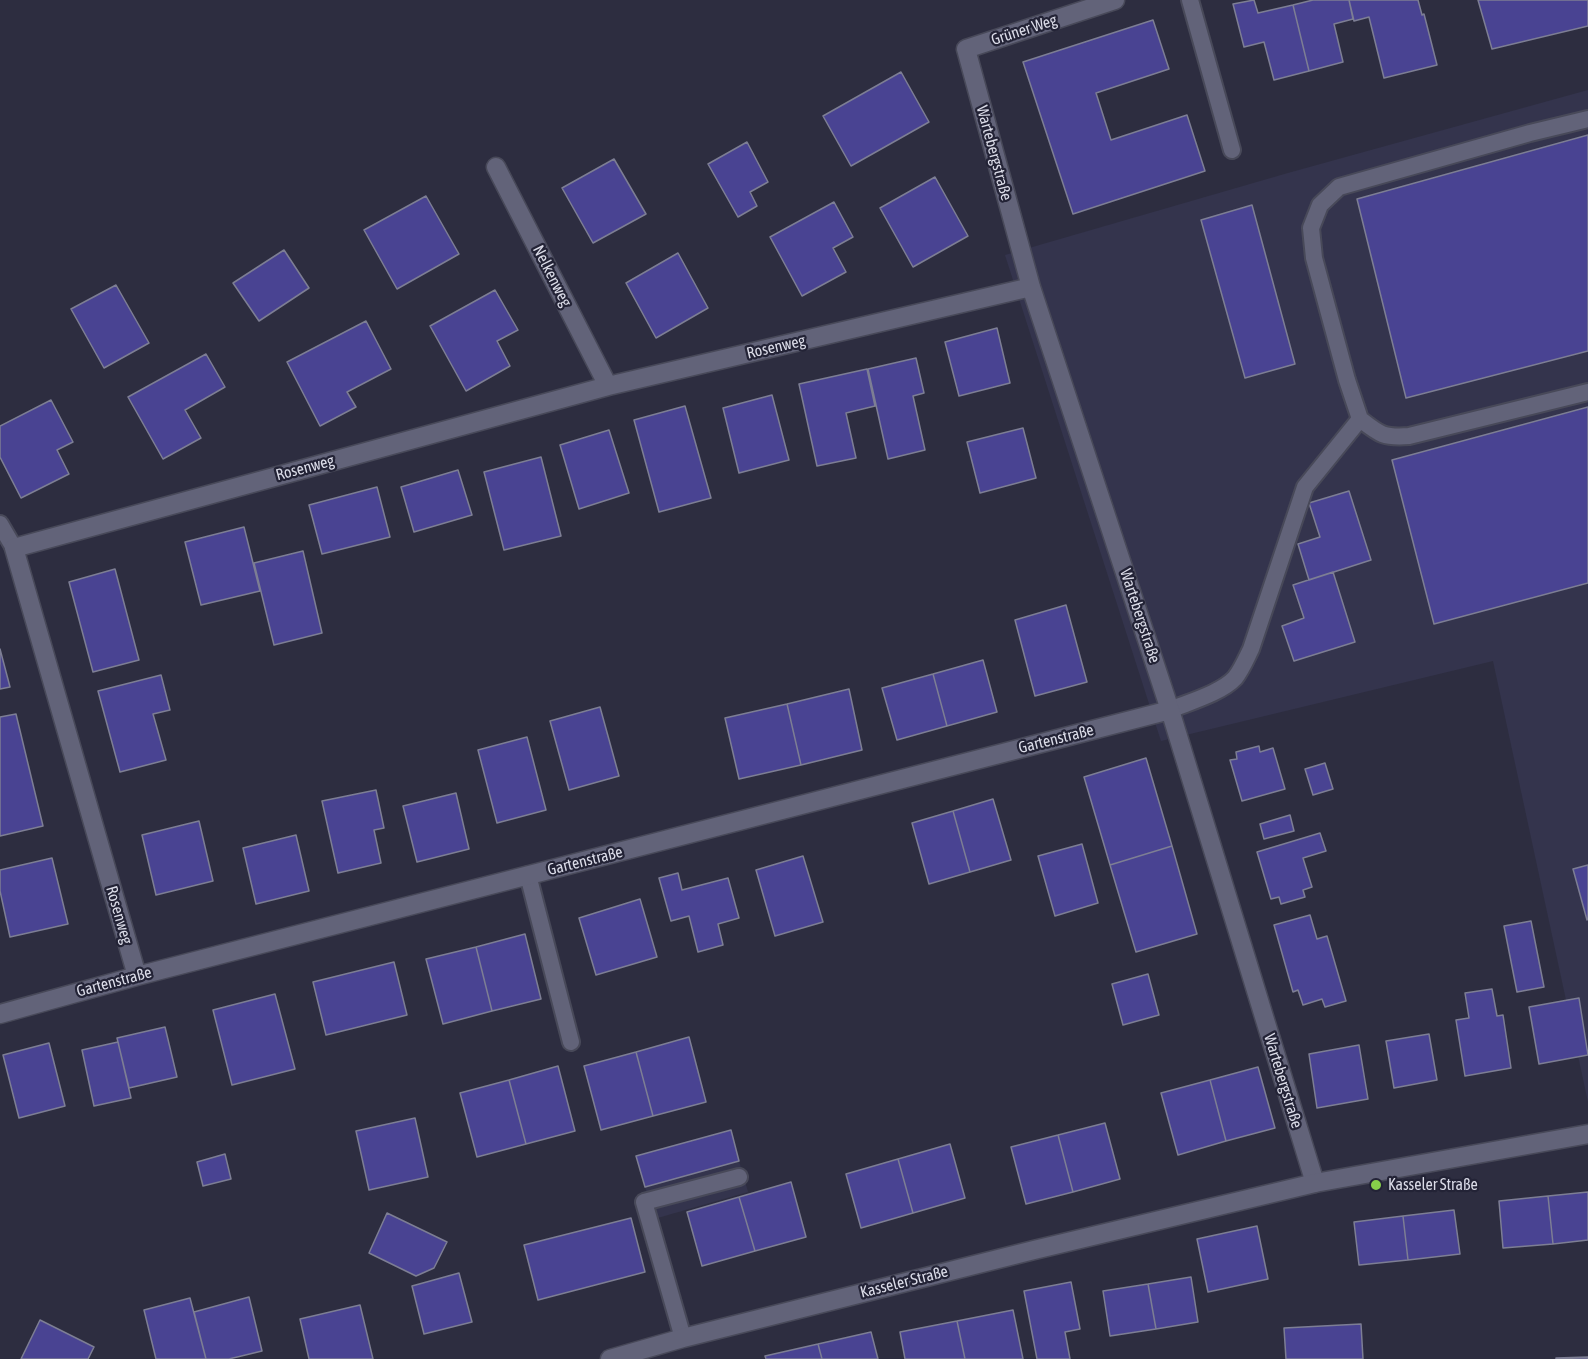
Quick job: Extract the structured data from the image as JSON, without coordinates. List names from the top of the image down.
{
  "streets": {
    "street": [
      "Grüner Weg",
      "Wartebergstraße",
      "Nelkenweg",
      "Rosenweg",
      "Gartenstraße",
      "Kasseler Straße"
    ]
  },
  "crossings": [
    ["Grüner Weg", "Wartebergstraße"],
    ["Wartebergstraße", "Rosenweg"],
    ["Wartebergstraße", "Gartenstraße"],
    ["Wartebergstraße", "Kasseler Straße"],
    ["Nelkenweg", "Rosenweg"],
    ["Rosenweg", "Gartenstraße"]
  ],
  "places": ["Kasseler Straße"]
}
